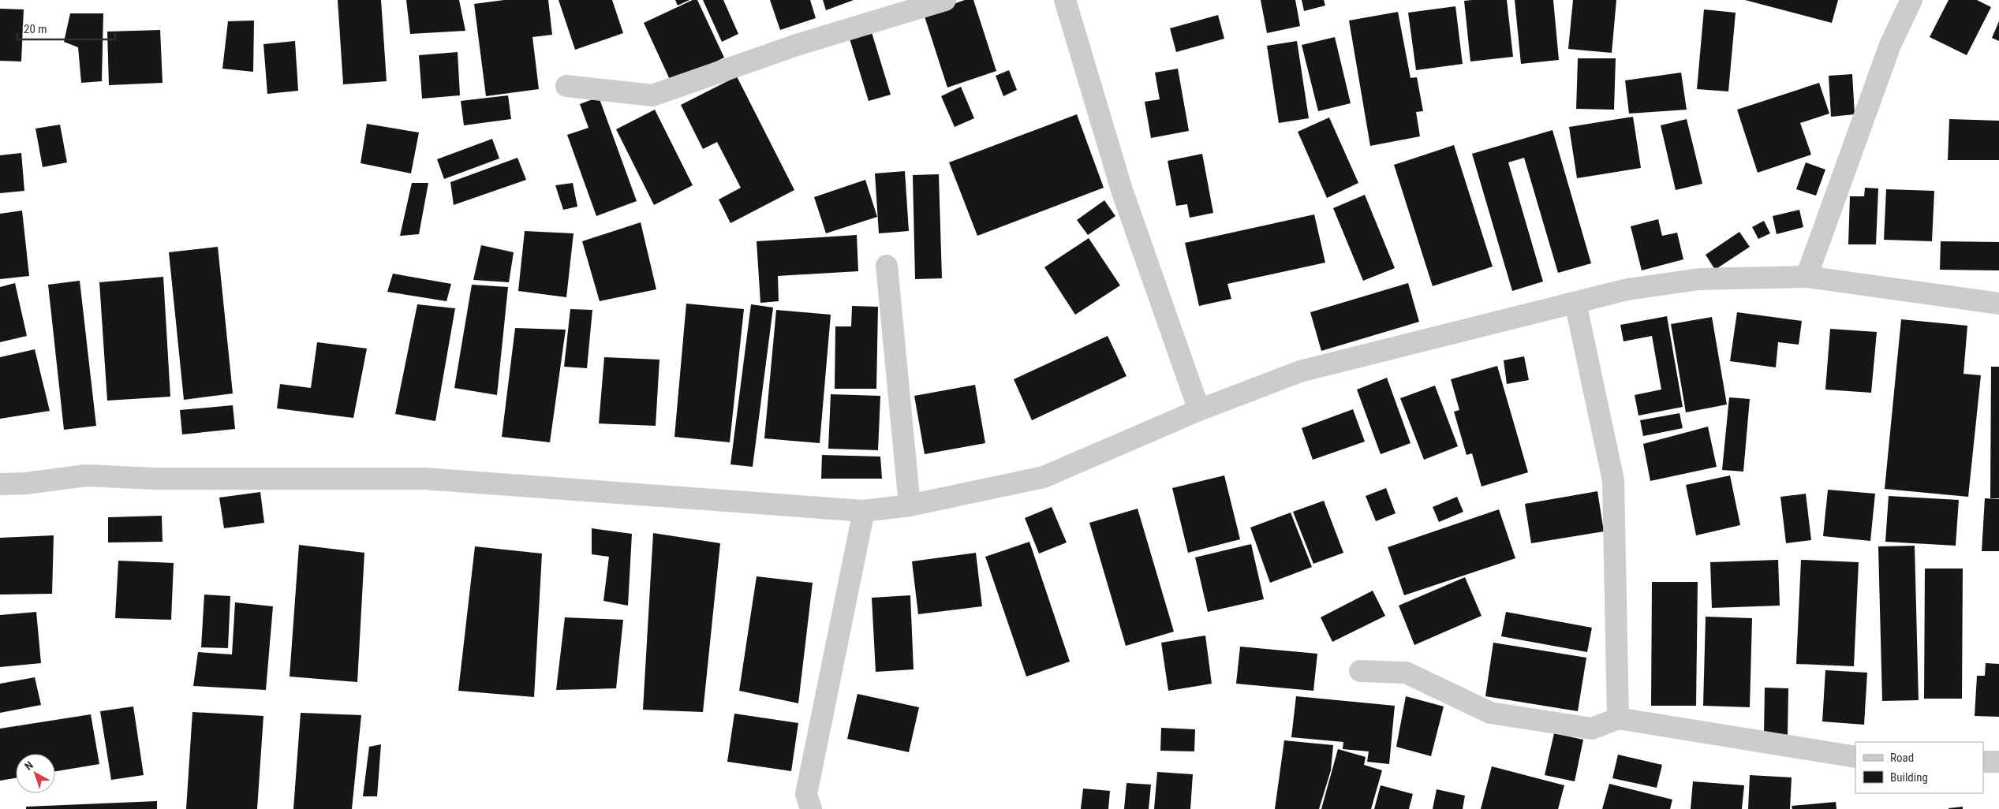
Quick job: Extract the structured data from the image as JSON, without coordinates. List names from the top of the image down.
{
  "legend": ["Road", "Building"],
  "scale_bar": "20 m",
  "north": "top left"
}
